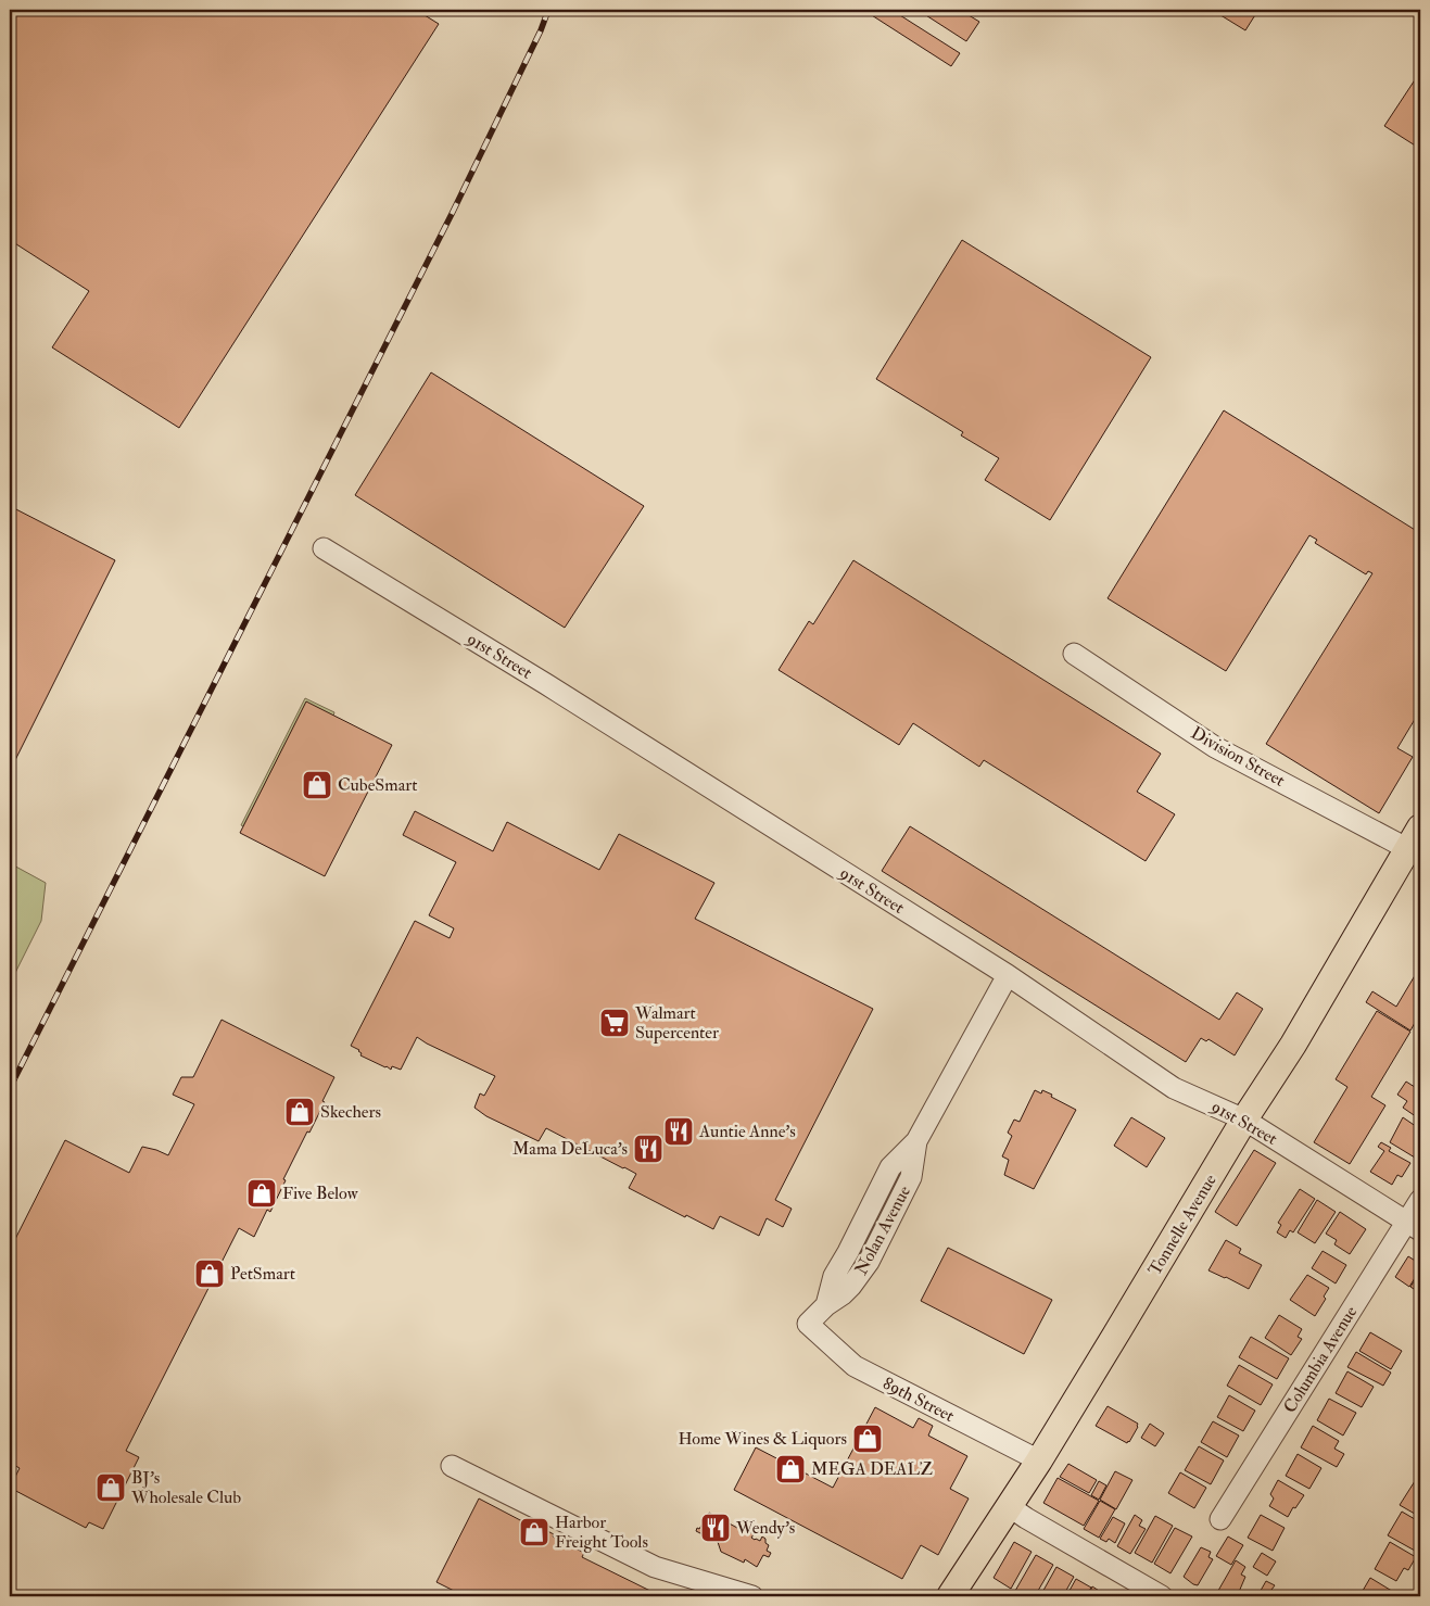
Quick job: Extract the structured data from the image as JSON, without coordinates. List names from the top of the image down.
{
  "streets": {
    "main road": ["Tonnelle Avenue"],
    "street": [
      "91st Street",
      "Division Street",
      "Nolan Avenue",
      "Columbia Avenue",
      "89th Street"
    ]
  },
  "crossings": [
    ["91st Street", "Tonnelle Avenue"],
    ["91st Street", "Nolan Avenue"],
    ["91st Street", "Columbia Avenue"],
    ["Division Street", "Tonnelle Avenue"],
    ["Tonnelle Avenue", "89th Street"],
    ["Nolan Avenue", "89th Street"]
  ],
  "places": {
    "shop": [
      "CubeSmart",
      "Skechers",
      "Five Below",
      "PetSmart",
      "Home Wines & Liquors",
      "MEGA DEALZ",
      "BJ's Wholesale Club",
      "Harbor Freight Tools"
    ],
    "supermarket": ["Walmart Supercenter"],
    "restaurant": ["Auntie Anne's", "Mama DeLuca’s", "Wendy's"]
  }
}
